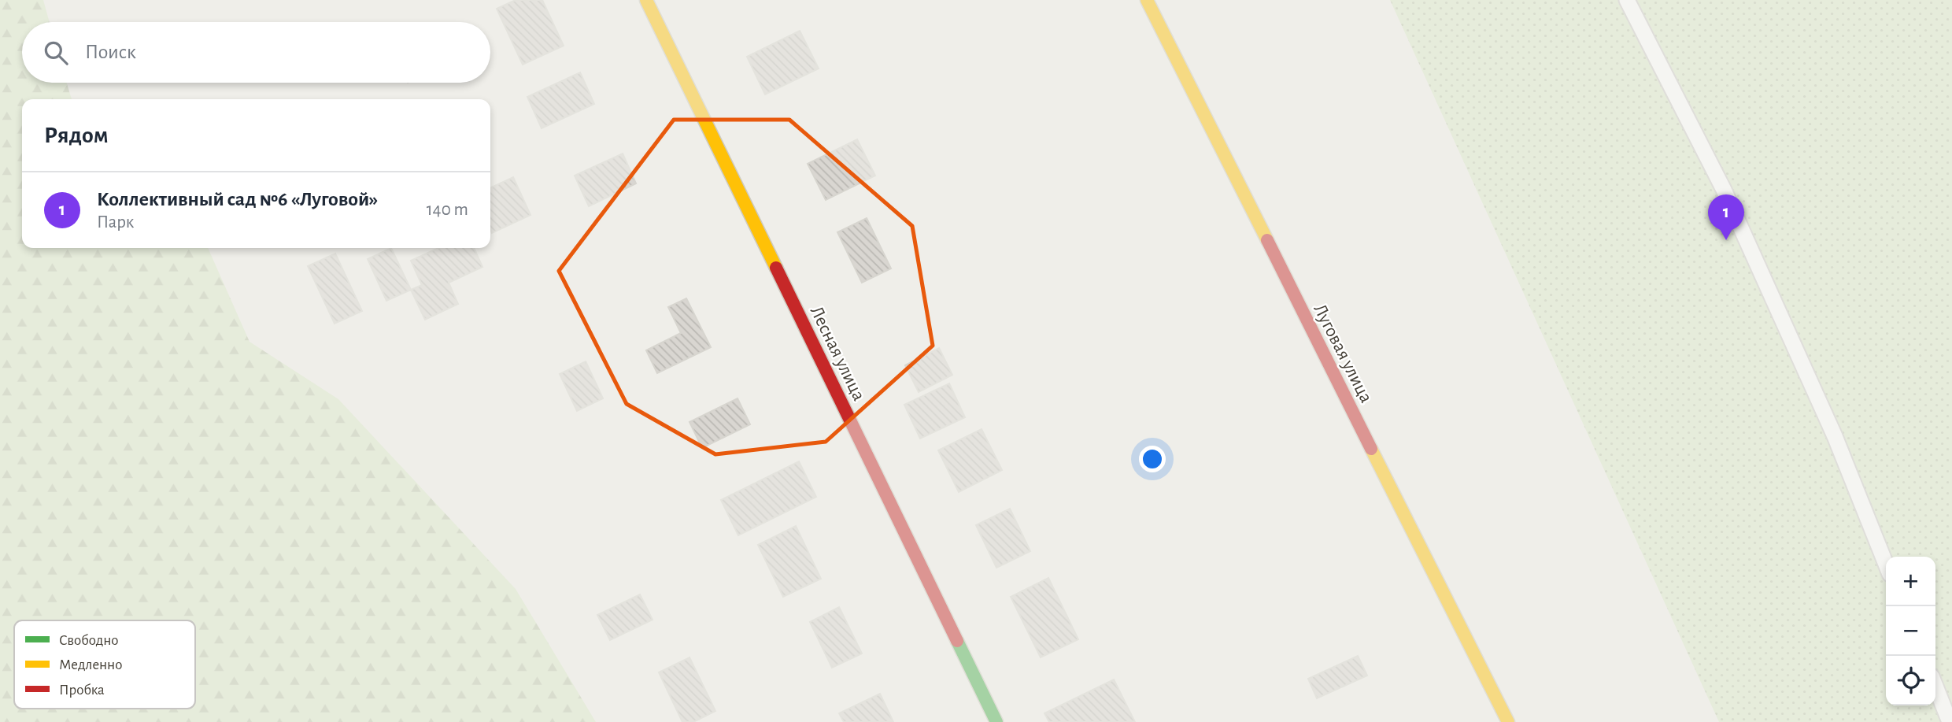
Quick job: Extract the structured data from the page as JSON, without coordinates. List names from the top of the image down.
{
  "streets": {
    "street": ["Лесная улица", "Луговая улица"]
  },
  "legend": ["Свободно", "Медленно", "Пробка"],
  "page": {
    "search": "Поиск",
    "heading": "Рядом",
    "list": [
      {
        "mark": "1",
        "name": "Коллективный сад №6 «Луговой»",
        "note": "Парк",
        "value": "140 m"
      }
    ],
    "pins": "1",
    "map_buttons": ["+", "−"]
  }
}
